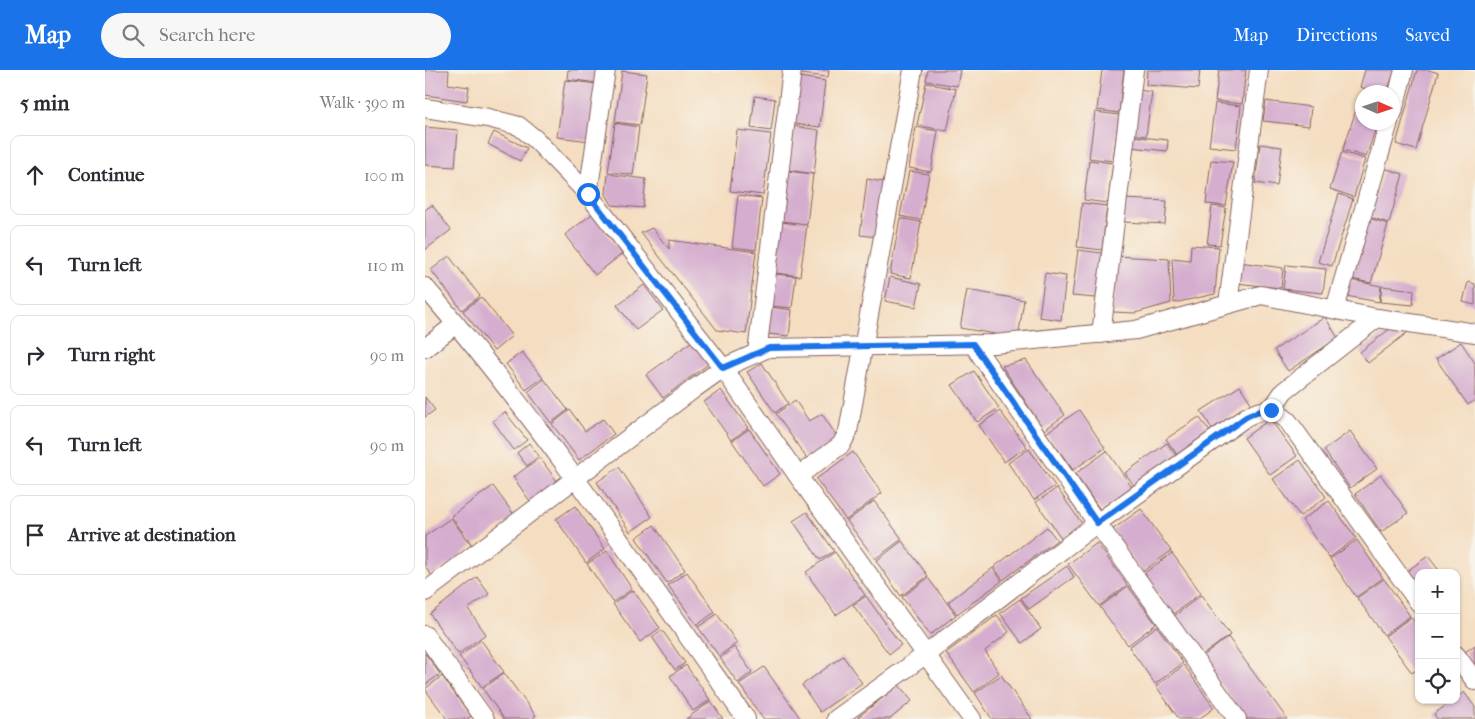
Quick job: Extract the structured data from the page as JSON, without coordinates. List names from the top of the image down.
{
  "north": "right",
  "page": {
    "header": "Map",
    "search": "Search here",
    "nav": ["Map", "Directions", "Saved"],
    "heading": ["5 min", "Walk · 390 m"],
    "list": [
      ["Continue", "100 m"],
      ["Turn left", "110 m"],
      ["Turn right", "90 m"],
      ["Turn left", "90 m"],
      "Arrive at destination"
    ],
    "map_buttons": ["+", "−"]
  }
}
